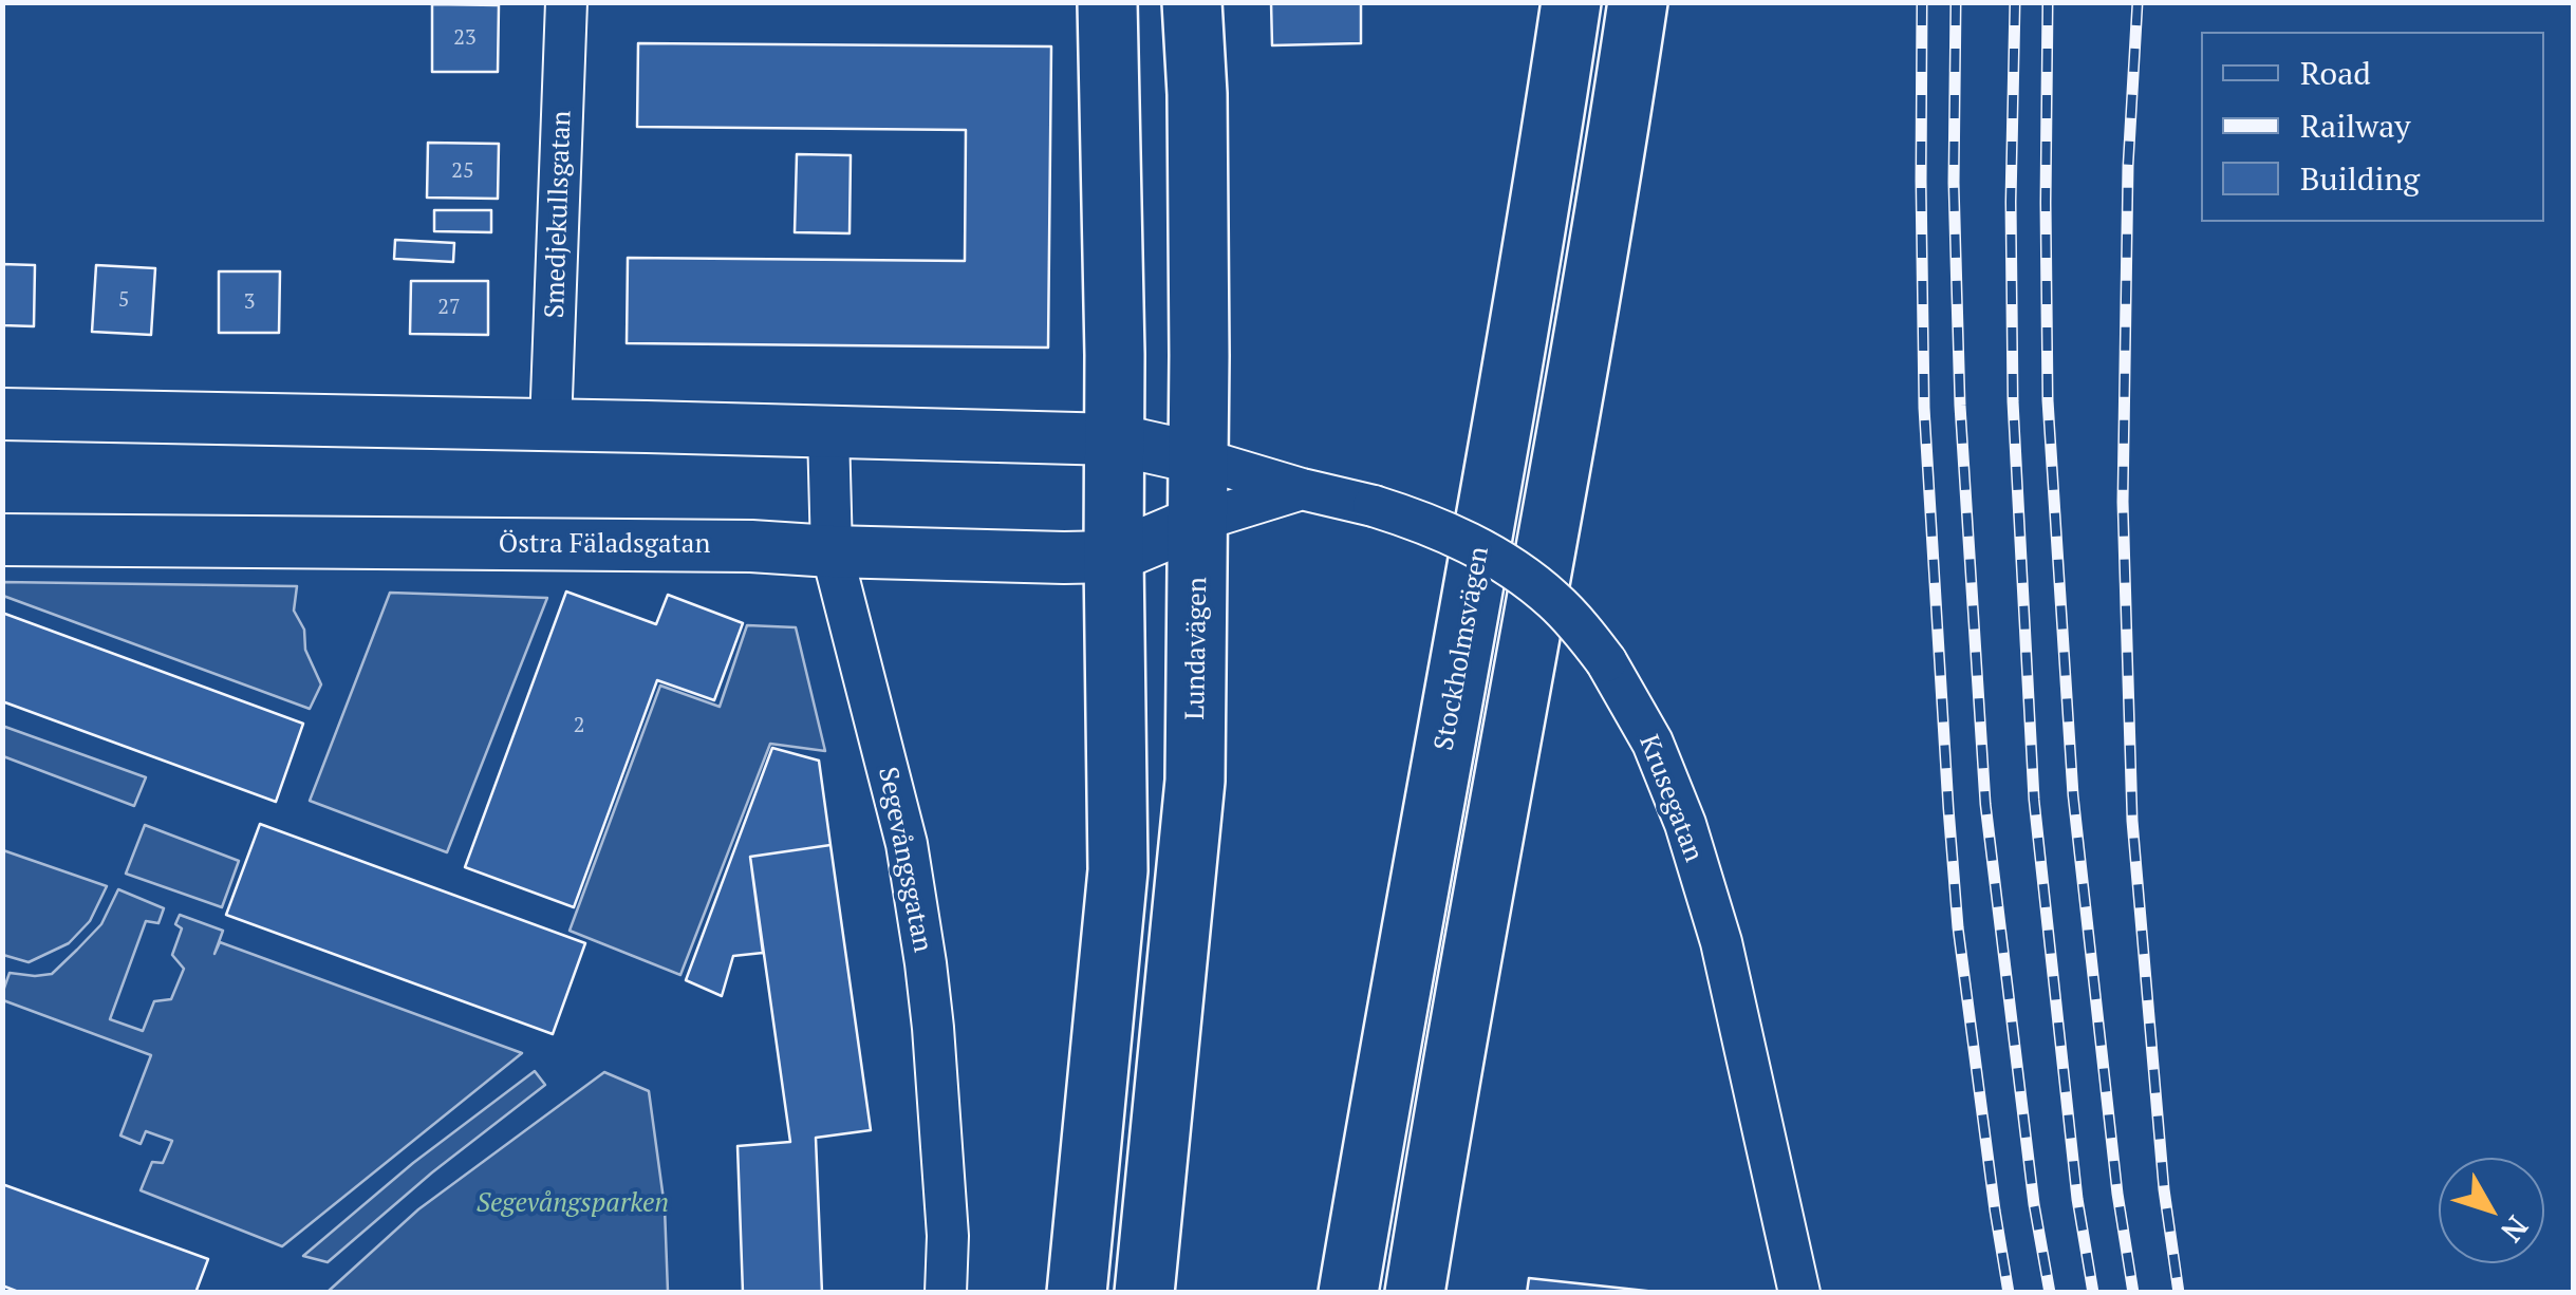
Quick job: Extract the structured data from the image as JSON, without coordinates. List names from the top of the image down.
{
  "streets": {
    "main road": ["Lundavägen", "Stockholmsvägen"],
    "street": [
      "Smedjekullsgatan",
      "Östra Fäladsgatan",
      "Krusegatan",
      "Segevångsgatan"
    ]
  },
  "crossings": [
    ["Östra Fäladsgatan", "Lundavägen"],
    ["Östra Fäladsgatan", "Krusegatan"],
    ["Östra Fäladsgatan", "Segevångsgatan"],
    ["Lundavägen", "Krusegatan"]
  ],
  "parks": ["Segevångsparken"],
  "house_numbers": [
    "23",
    "25",
    "5",
    "3",
    "27",
    "2"
  ],
  "legend": ["Road", "Railway", "Building"],
  "north": "bottom right"
}
